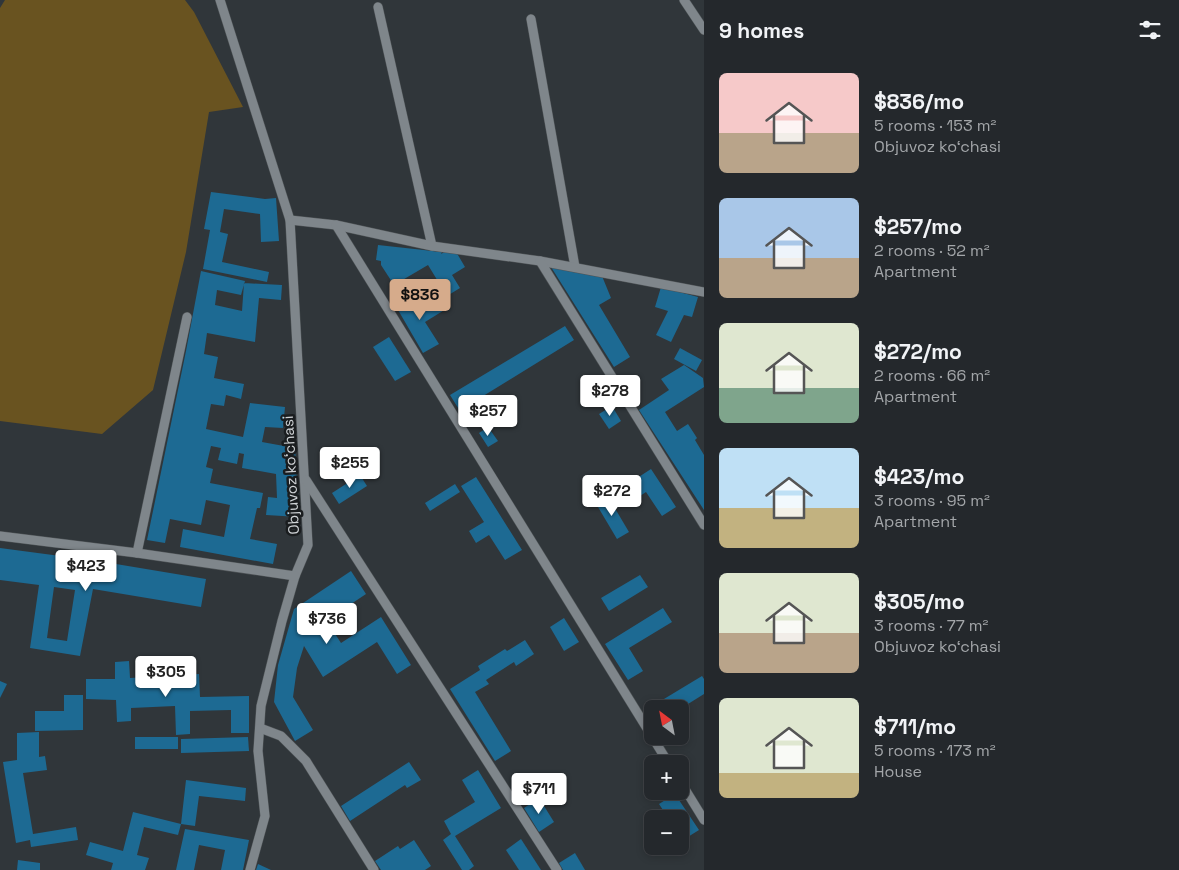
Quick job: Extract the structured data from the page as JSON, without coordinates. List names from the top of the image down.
{
  "streets": {
    "street": ["Objuvoz koʻchasi"]
  },
  "north": "top left",
  "page": {
    "heading": "9 homes",
    "list": [
      {
        "name": "$836/mo",
        "note": "5 rooms · 153 m² · Objuvoz koʻchasi"
      },
      {
        "name": "$257/mo",
        "note": "2 rooms · 52 m² · Apartment"
      },
      {
        "name": "$272/mo",
        "note": "2 rooms · 66 m² · Apartment"
      },
      {
        "name": "$423/mo",
        "note": "3 rooms · 95 m² · Apartment"
      },
      {
        "name": "$305/mo",
        "note": "3 rooms · 77 m² · Objuvoz koʻchasi"
      },
      {
        "name": "$711/mo",
        "note": "5 rooms · 173 m² · House"
      }
    ],
    "price": [
      "$836",
      "$278",
      "$257",
      "$255",
      "$272",
      "$423",
      "$736",
      "$305",
      "$711"
    ],
    "map_buttons": ["+", "−"]
  }
}
